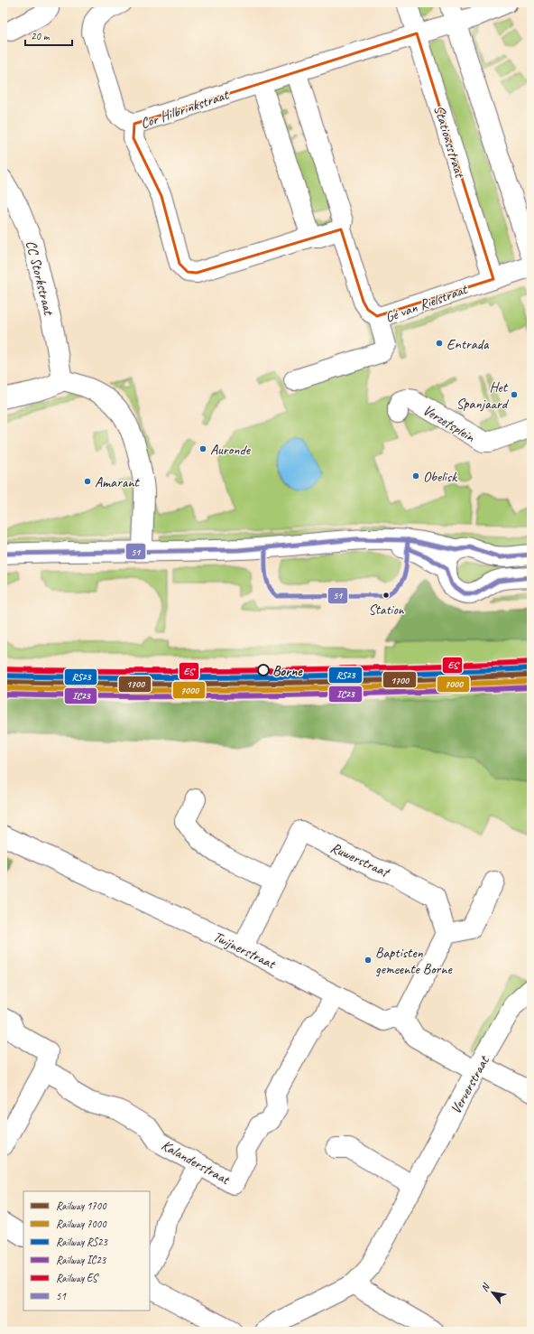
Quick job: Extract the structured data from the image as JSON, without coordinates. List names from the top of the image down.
{
  "streets": {
    "street": [
      "Cor Hilbrinkstraat",
      "Stationsstraat",
      "CC Storkstraat",
      "Gé van Rielstraat",
      "Verzetsplein",
      "Ruwerstraat",
      "Twijnerstraat",
      "Ververstraat",
      "Kalanderstraat"
    ]
  },
  "crossings": [
    ["Cor Hilbrinkstraat", "Stationsstraat"],
    ["Stationsstraat", "Gé van Rielstraat"],
    ["Ruwerstraat", "Twijnerstraat"],
    ["Twijnerstraat", "Kalanderstraat"]
  ],
  "places": [
    "Entrada",
    "Het Spanjaard",
    "Auronde",
    "Obelisk",
    "Amarant",
    "Station",
    "Borne",
    "Baptisten gemeente Borne"
  ],
  "lines": [
    "transit line 51",
    "rail line ES",
    "rail line RS23",
    "rail line 1700",
    "rail line 7000",
    "rail line IC23"
  ],
  "legend": [
    "Railway 1700",
    "Railway 7000",
    "Railway RS23",
    "Railway IC23",
    "Railway ES",
    "51"
  ],
  "scale_bar": "20 m",
  "north": "top left"
}
